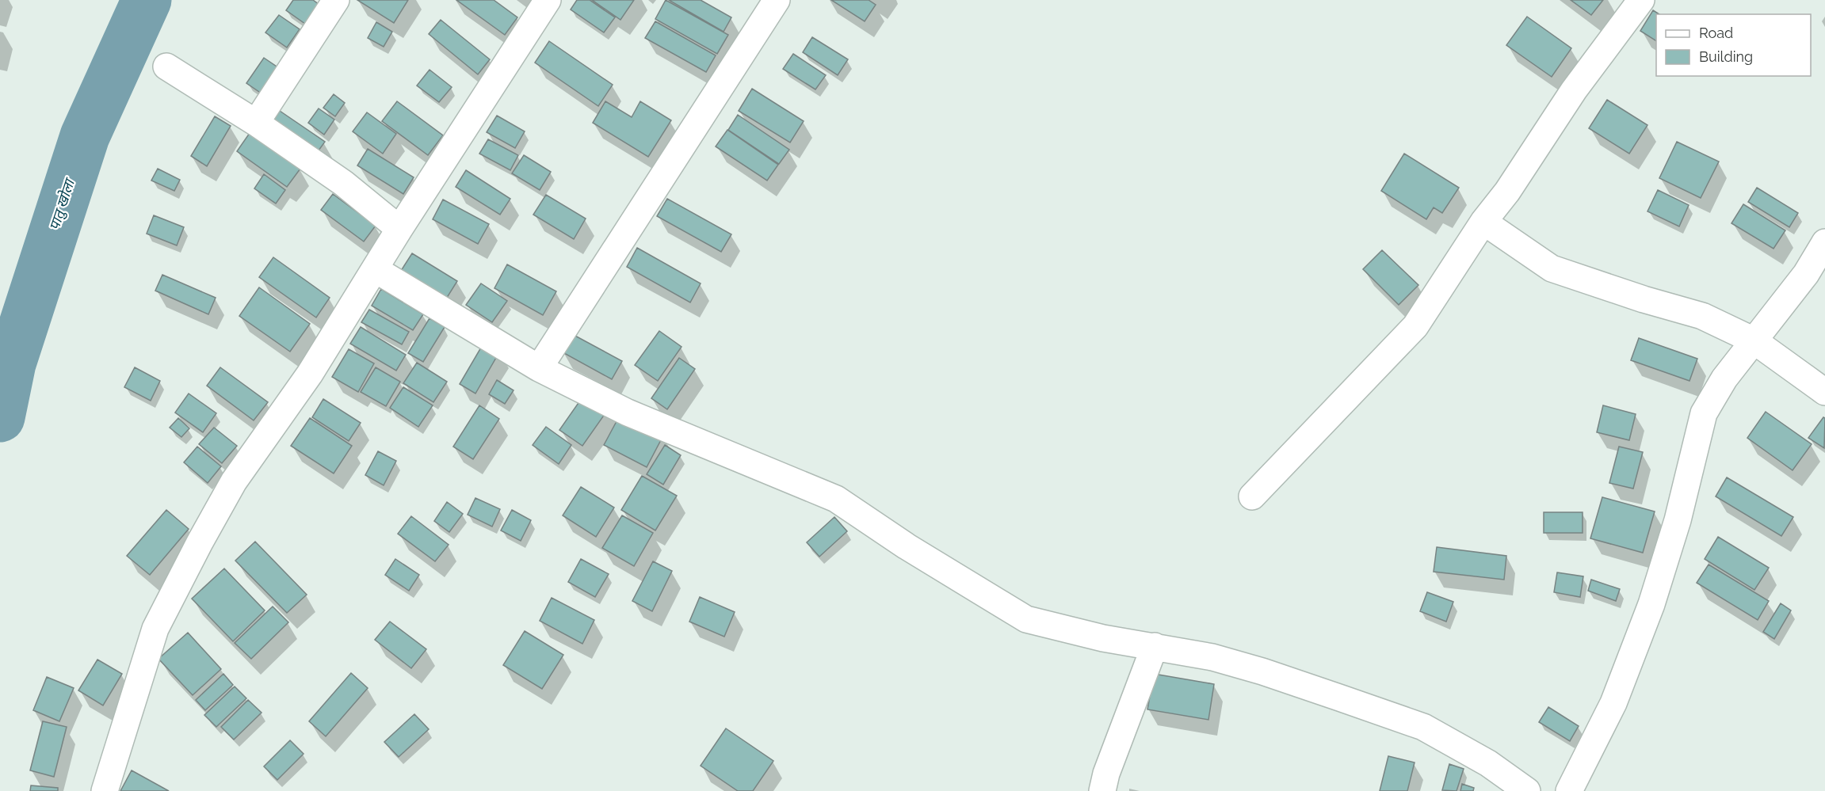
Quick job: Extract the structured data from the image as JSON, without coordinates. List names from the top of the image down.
{
  "water": ["पातु खोला"],
  "legend": ["Road", "Building"]
}
